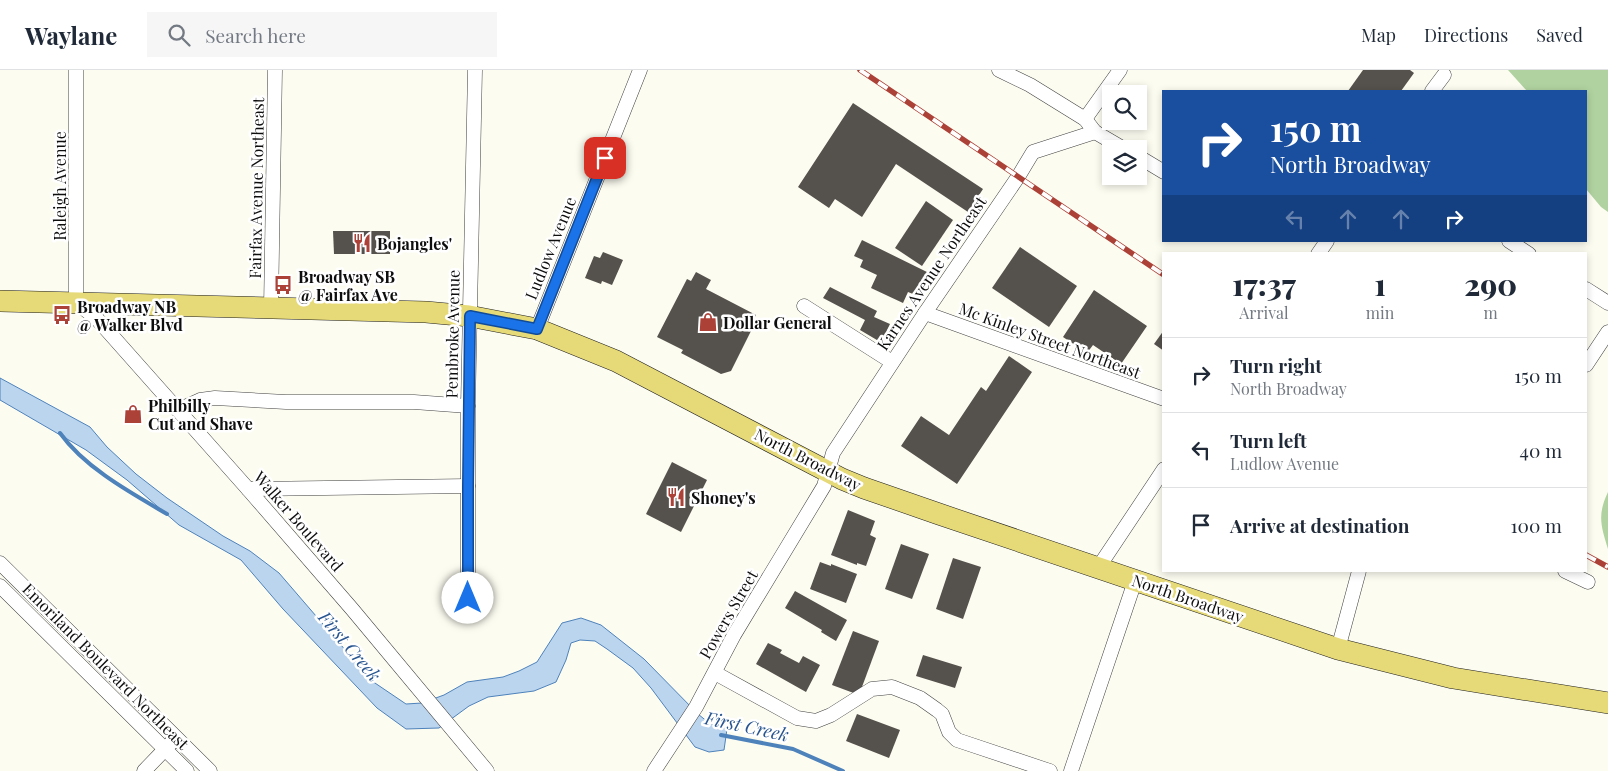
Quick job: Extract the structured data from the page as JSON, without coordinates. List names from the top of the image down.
{
  "streets": {
    "main road": ["North Broadway"],
    "street": [
      "Raleigh Avenue",
      "Fairfax Avenue Northeast",
      "Ludlow Avenue",
      "Karnes Avenue Northeast",
      "Pembroke Avenue",
      "Mc Kinley Street Northeast",
      "Walker Boulevard",
      "Powers Street",
      "Emoriland Boulevard Northeast"
    ]
  },
  "crossings": [
    ["Raleigh Avenue", "North Broadway"],
    ["Raleigh Avenue", "Walker Boulevard"],
    ["Fairfax Avenue Northeast", "North Broadway"],
    ["Ludlow Avenue", "North Broadway"],
    ["Karnes Avenue Northeast", "Mc Kinley Street Northeast"],
    ["Karnes Avenue Northeast", "North Broadway"],
    ["Karnes Avenue Northeast", "Powers Street"],
    ["Pembroke Avenue", "North Broadway"],
    ["North Broadway", "Walker Boulevard"],
    ["North Broadway", "Powers Street"]
  ],
  "water": ["First Creek"],
  "places": {
    "restaurant": ["Bojangles'", "Shoney's"],
    "bus stop": ["Broadway SB @ Fairfax Ave", "Broadway NB @ Walker Blvd"],
    "shop": ["Dollar General", "Philbilly Cut and Shave"]
  },
  "page": {
    "header": "Waylane",
    "search": "Search here",
    "nav": ["Map", "Directions", "Saved"],
    "turn": ["150 m", "North Broadway"],
    "eta": [
      "17:37",
      "Arrival",
      "1",
      "min",
      "290",
      "m"
    ],
    "list": [
      {
        "name": "Turn right",
        "note": "North Broadway",
        "value": "150 m"
      },
      {
        "name": "Turn left",
        "note": "Ludlow Avenue",
        "value": "40 m"
      },
      {
        "name": "Arrive at destination",
        "value": "100 m"
      }
    ]
  }
}
